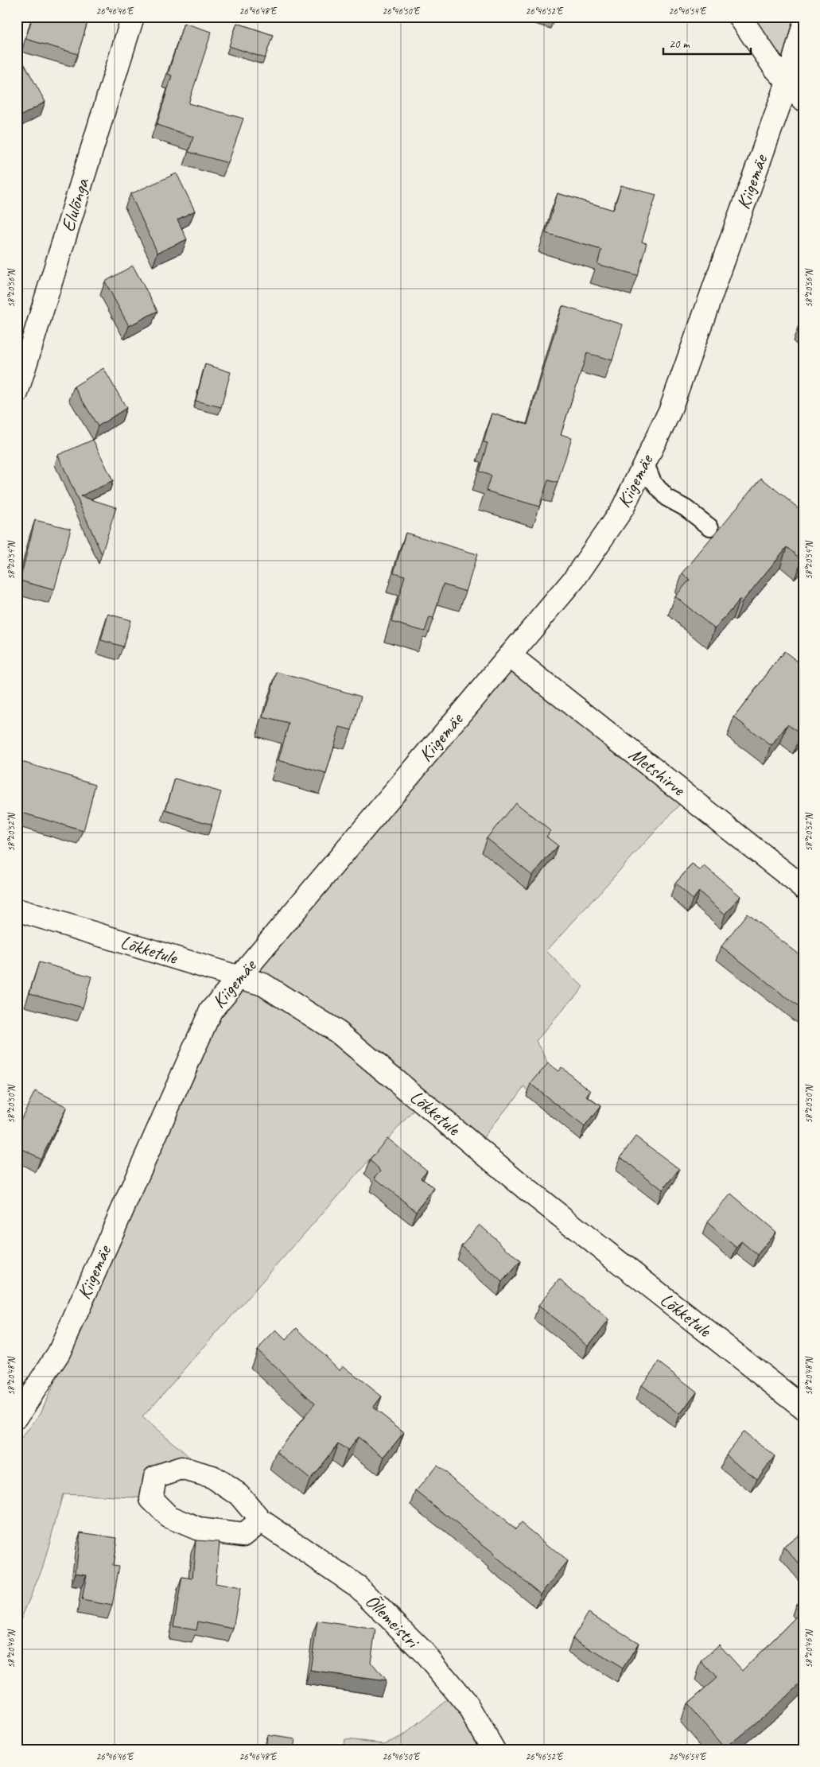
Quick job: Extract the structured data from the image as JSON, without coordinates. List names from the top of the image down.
{
  "streets": {
    "street": [
      "Kiigemäe",
      "Elulõnga",
      "Metshirve",
      "Lõkketule",
      "Õllemeistri"
    ]
  },
  "crossings": [
    ["Kiigemäe", "Metshirve"],
    ["Kiigemäe", "Lõkketule"]
  ],
  "scale_bar": "20 m",
  "coordinates": [
    "26°46'46\"E",
    "26°46'48\"E",
    "26°46'50\"E",
    "26°46'52\"E",
    "26°46'54\"E",
    "58°20'56\"N",
    "58°20'54\"N",
    "58°20'52\"N",
    "58°20'50\"N",
    "58°20'48\"N",
    "58°20'46\"N"
  ]
}
